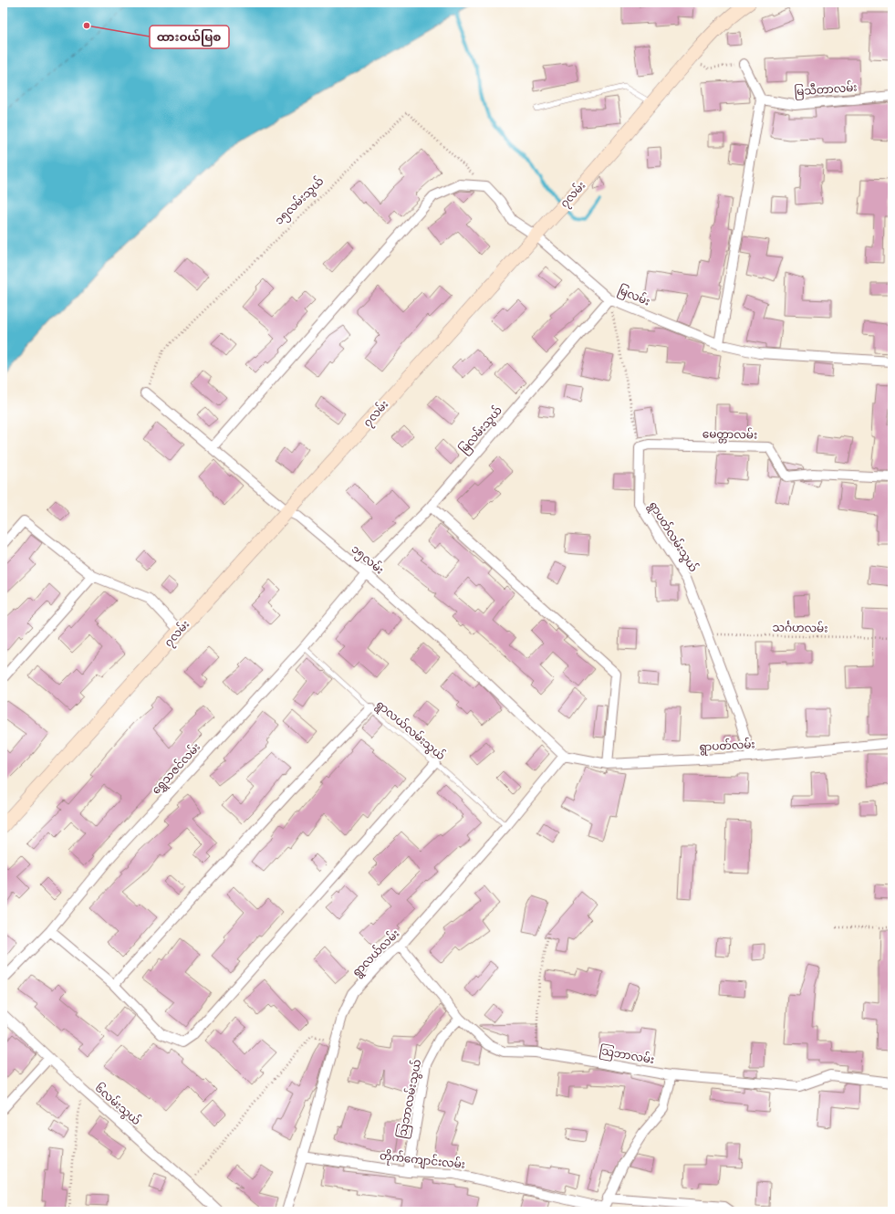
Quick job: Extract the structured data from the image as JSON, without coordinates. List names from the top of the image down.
{
  "streets": {
    "street": [
      "မြသီတာလမ်း",
      "၇လမ်း",
      "မြလမ်း",
      "မြလမ်းသွယ်",
      "မေတ္တာလမ်း",
      "ရွာပတ်လမ်းသွယ်",
      "၁၅လမ်း",
      "ရွာပတ်လမ်း",
      "ရွှေသဇင်လမ်း",
      "ရွာလယ်လမ်း",
      "သြဘာလမ်း",
      "သြဘာလမ်းသွယ်",
      "၆လမ်းသွယ်",
      "တိုက်ကျောင်းလမ်း"
    ],
    "lane": ["ရွာလယ်လမ်းသွယ်"],
    "path": ["၁၅လမ်းသွယ်", "သင်္ဂဟလမ်း"]
  },
  "crossings": [
    ["၇လမ်း", "မြလမ်း"],
    ["၇လမ်း", "၁၅လမ်း"],
    ["၁၅လမ်းသွယ်", "၁၅လမ်း"],
    ["မြလမ်း", "မြလမ်းသွယ်"],
    ["မြလမ်းသွယ်", "၁၅လမ်း"],
    ["မြလမ်းသွယ်", "ရွှေသဇင်လမ်း"],
    ["မေတ္တာလမ်း", "ရွာပတ်လမ်းသွယ်"],
    ["ရွာပတ်လမ်းသွယ်", "သင်္ဂဟလမ်း"],
    ["ရွာပတ်လမ်းသွယ်", "ရွာပတ်လမ်း"],
    ["၁၅လမ်း", "ရွာပတ်လမ်း"],
    ["၁၅လမ်း", "ရွှေသဇင်လမ်း"],
    ["၁၅လမ်း", "ရွာလယ်လမ်း"],
    ["ရွာလယ်လမ်းသွယ်", "ရွှေသဇင်လမ်း"],
    ["ရွာလယ်လမ်းသွယ်", "ရွာလယ်လမ်း"],
    ["ရွာပတ်လမ်း", "ရွာလယ်လမ်း"],
    ["ရွာလယ်လမ်း", "သြဘာလမ်း"],
    ["ရွာလယ်လမ်း", "တိုက်ကျောင်းလမ်း"],
    ["သြဘာလမ်း", "သြဘာလမ်းသွယ်"],
    ["သြဘာလမ်းသွယ်", "တိုက်ကျောင်းလမ်း"]
  ],
  "places": ["ထားဝယ်မြစ"]
}
